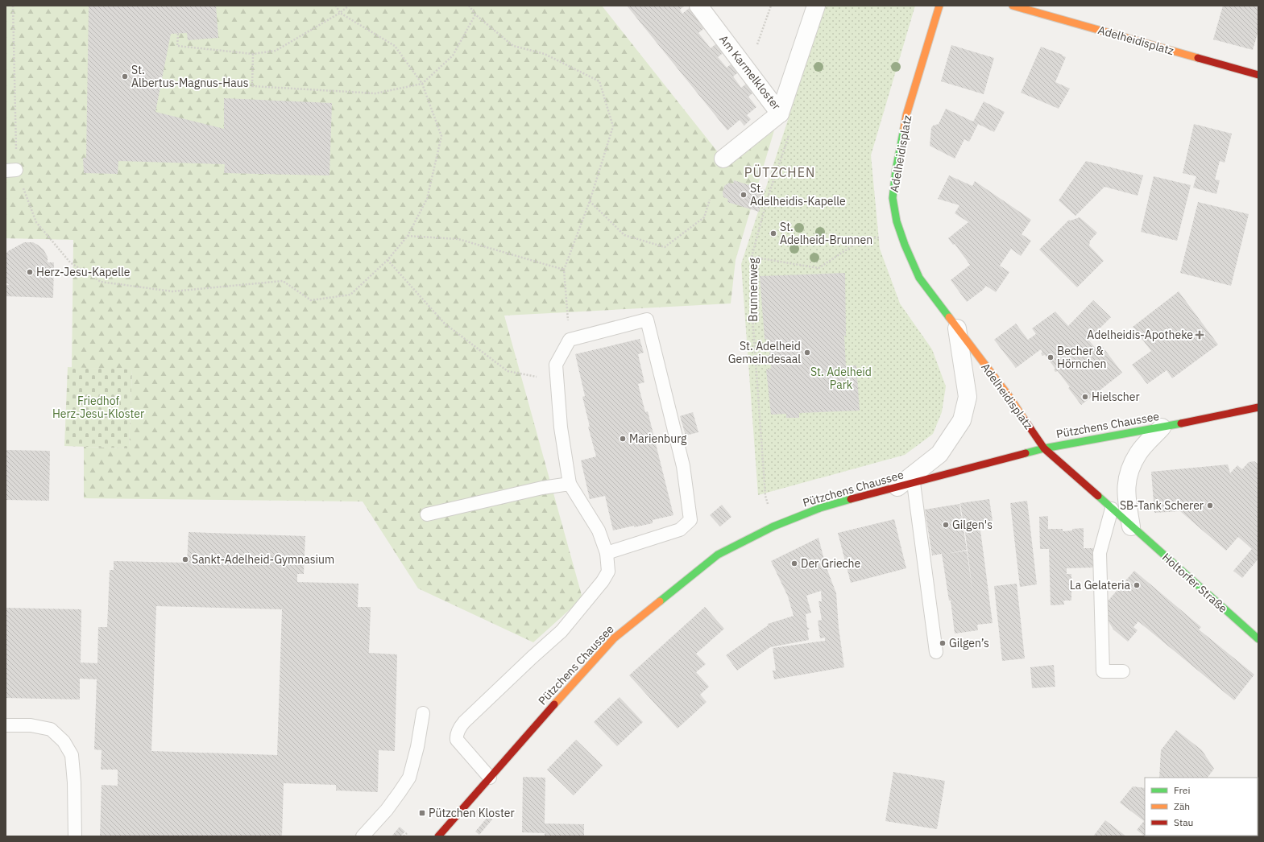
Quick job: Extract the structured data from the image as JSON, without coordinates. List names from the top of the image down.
{
  "streets": {
    "street": [
      "Adelheidisplatz",
      "Am Karmelkloster",
      "Pützchens Chaussee",
      "Holtorfer Straße"
    ],
    "path": ["Brunnenweg"]
  },
  "crossings": [
    ["Adelheidisplatz", "Pützchens Chaussee"],
    ["Adelheidisplatz", "Holtorfer Straße"],
    ["Brunnenweg", "Pützchens Chaussee"],
    ["Pützchens Chaussee", "Holtorfer Straße"]
  ],
  "districts": ["PÜTZCHEN"],
  "parks": ["St. Adelheid Park", "Friedhof Herz-Jesu-Kloster"],
  "places": {
    "other": [
      "St. Albertus-Magnus-Haus",
      "St. Adelheidis-Kapelle",
      "St. Adelheid-Brunnen",
      "Herz-Jesu-Kapelle",
      "St. Adelheid Gemeindesaal",
      "Becher & Hörnchen",
      "Hielscher",
      "Marienburg",
      "SB-Tank Scherer",
      "Gilgen's",
      "Sankt-Adelheid-Gymnasium",
      "Der Grieche",
      "La Gelateria",
      "Gilgen’s"
    ],
    "health": ["Adelheidis-Apotheke"],
    "transit": ["Pützchen Kloster"]
  },
  "legend": ["Frei", "Zäh", "Stau"]
}
